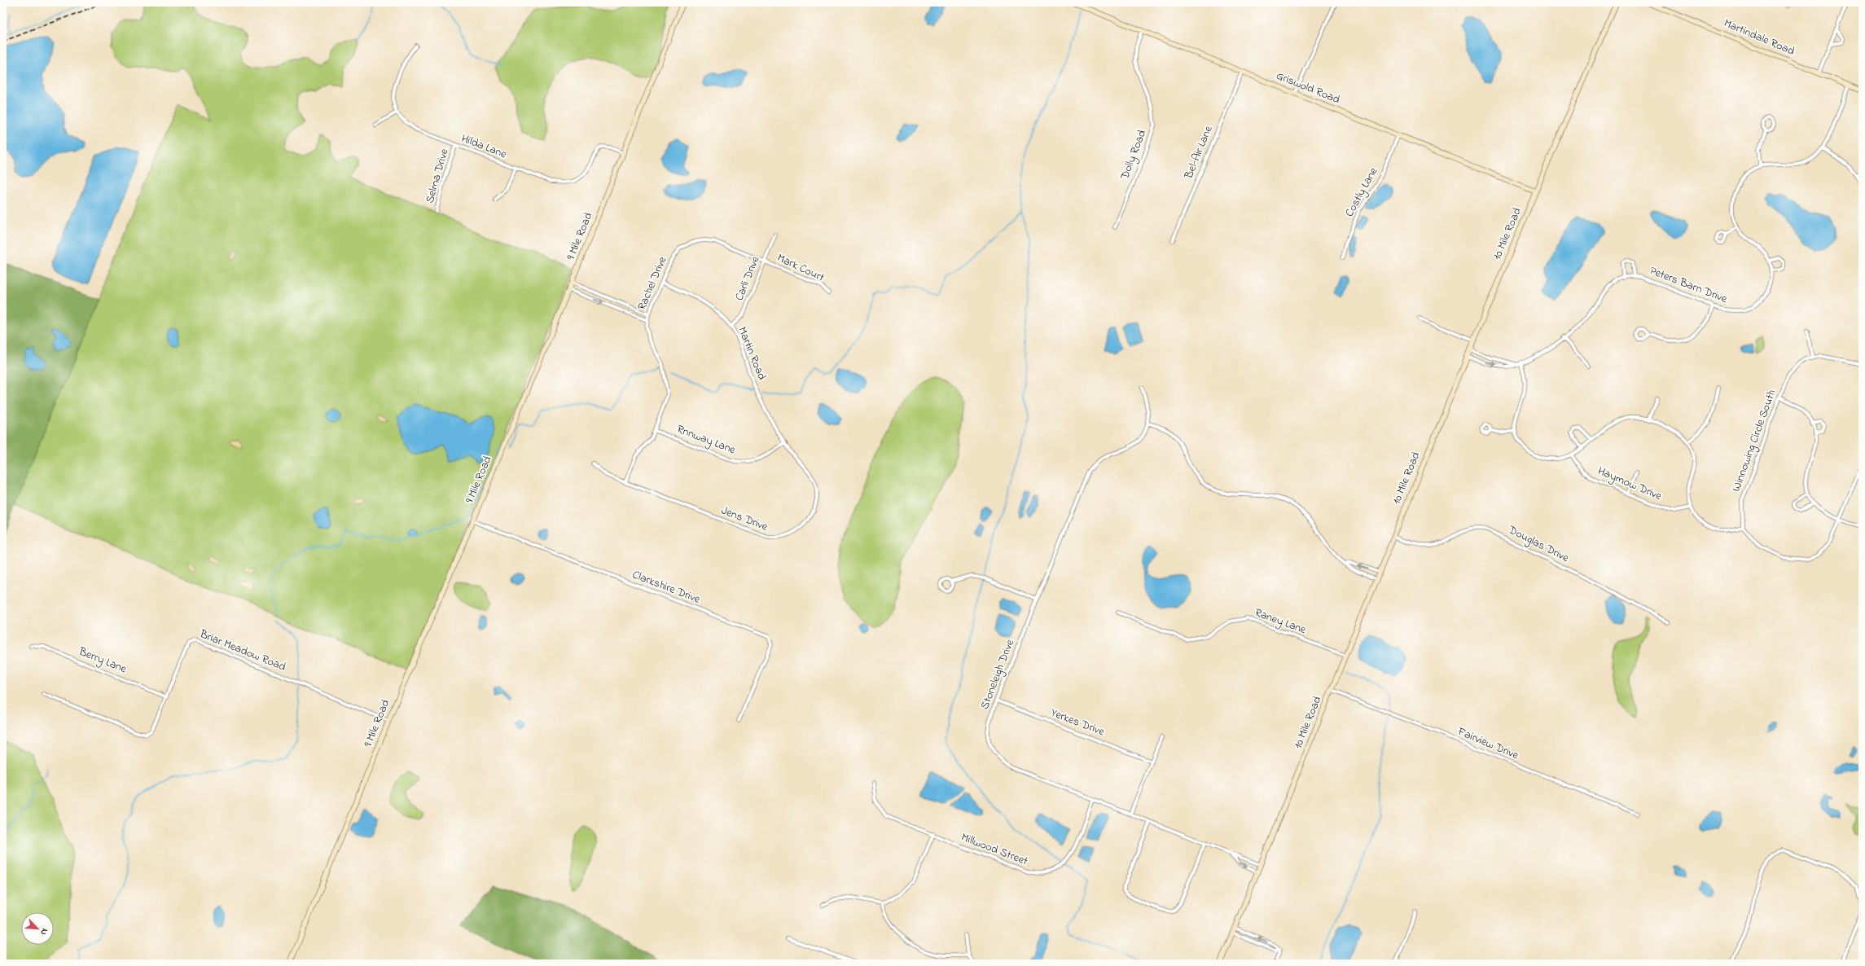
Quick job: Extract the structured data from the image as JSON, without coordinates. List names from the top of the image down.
{
  "streets": {
    "street": [
      "Martindale Road",
      "Griswold Road",
      "Hilda Lane",
      "Bel-Air Lane",
      "Dolly Road",
      "Selma Drive",
      "Costly Lane",
      "10 Mile Road",
      "9 Mile Road",
      "Mark Court",
      "Carli Drive",
      "Rachel Drive",
      "Peters Barn Drive",
      "Martin Road",
      "Rnnway Lane",
      "Winnowing Circle South",
      "Haymow Drive",
      "Jens Drive",
      "Douglas Drive",
      "Clarkshire Drive",
      "Raney Lane",
      "Briar Meadow Road",
      "Berry Lane",
      "Stoneleigh Drive",
      "Yerkes Drive",
      "Fairview Drive",
      "Millwood Street"
    ]
  },
  "crossings": [
    ["Griswold Road", "Bel-Air Lane"],
    ["Griswold Road", "Dolly Road"],
    ["Griswold Road", "Costly Lane"],
    ["Griswold Road", "10 Mile Road"],
    ["Hilda Lane", "Selma Drive"],
    ["Hilda Lane", "9 Mile Road"],
    ["10 Mile Road", "Peters Barn Drive"],
    ["10 Mile Road", "Douglas Drive"],
    ["10 Mile Road", "Raney Lane"],
    ["10 Mile Road", "Stoneleigh Drive"],
    ["10 Mile Road", "Fairview Drive"],
    ["9 Mile Road", "Clarkshire Drive"],
    ["9 Mile Road", "Briar Meadow Road"],
    ["Mark Court", "Carli Drive"],
    ["Mark Court", "Rachel Drive"],
    ["Carli Drive", "Rachel Drive"],
    ["Carli Drive", "Martin Road"],
    ["Rachel Drive", "Martin Road"],
    ["Martin Road", "Rnnway Lane"],
    ["Martin Road", "Jens Drive"],
    ["Rnnway Lane", "Jens Drive"],
    ["Briar Meadow Road", "Berry Lane"],
    ["Stoneleigh Drive", "Yerkes Drive"],
    ["Stoneleigh Drive", "Millwood Street"]
  ],
  "north": "bottom right"
}
